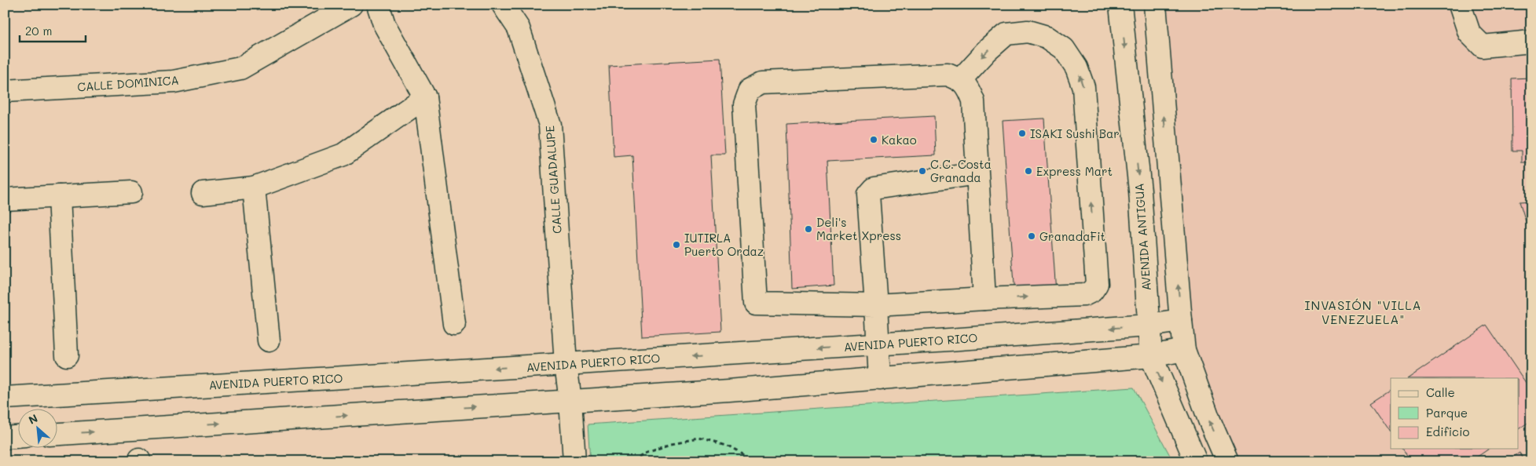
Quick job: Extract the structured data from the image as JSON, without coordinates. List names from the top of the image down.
{
  "streets": {
    "street": [
      "CALLE DOMINICA",
      "CALLE GUADALUPE",
      "AVENIDA ANTIGUA",
      "AVENIDA PUERTO RICO"
    ]
  },
  "crossings": [
    ["CALLE GUADALUPE", "AVENIDA PUERTO RICO"],
    ["AVENIDA ANTIGUA", "AVENIDA PUERTO RICO"]
  ],
  "districts": ["INVASIÓN \"VILLA VENEZUELA\""],
  "places": [
    "ISAKI Sushi Bar",
    "Kakao",
    "C.C. Costa Granada",
    "Express Mart",
    "Deli's Market Xpress",
    "GranadaFit",
    "IUTIRLA Puerto Ordaz"
  ],
  "legend": ["Calle", "Parque", "Edificio"],
  "scale_bar": "20 m",
  "north": "top left"
}
